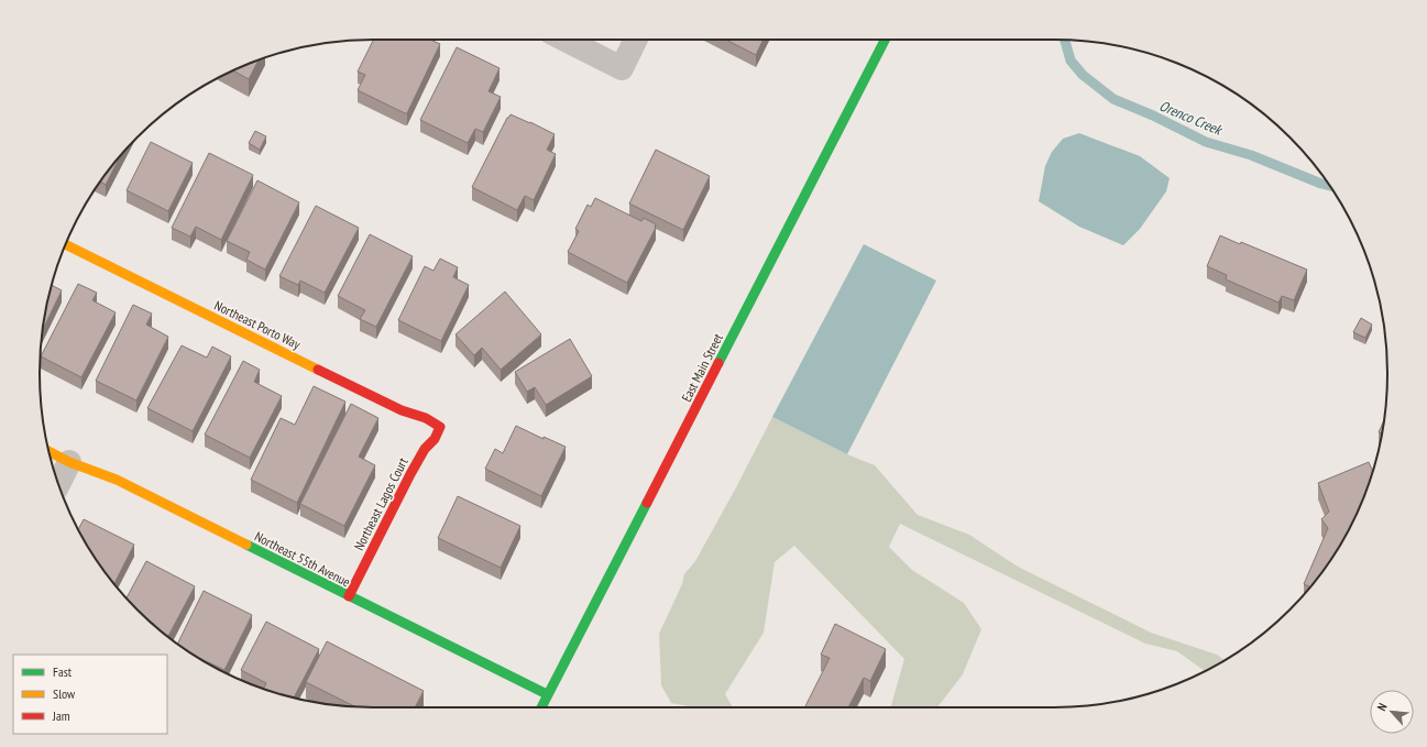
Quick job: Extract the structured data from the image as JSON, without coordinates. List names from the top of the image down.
{
  "streets": {
    "street": [
      "Northeast Porto Way",
      "East Main Street",
      "Northeast Lagos Court",
      "Northeast 55th Avenue"
    ]
  },
  "crossings": [
    ["Northeast Porto Way", "Northeast Lagos Court"],
    ["East Main Street", "Northeast 55th Avenue"],
    ["Northeast Lagos Court", "Northeast 55th Avenue"]
  ],
  "water": ["Orenco Creek"],
  "legend": ["Fast", "Slow", "Jam"],
  "north": "top left"
}
